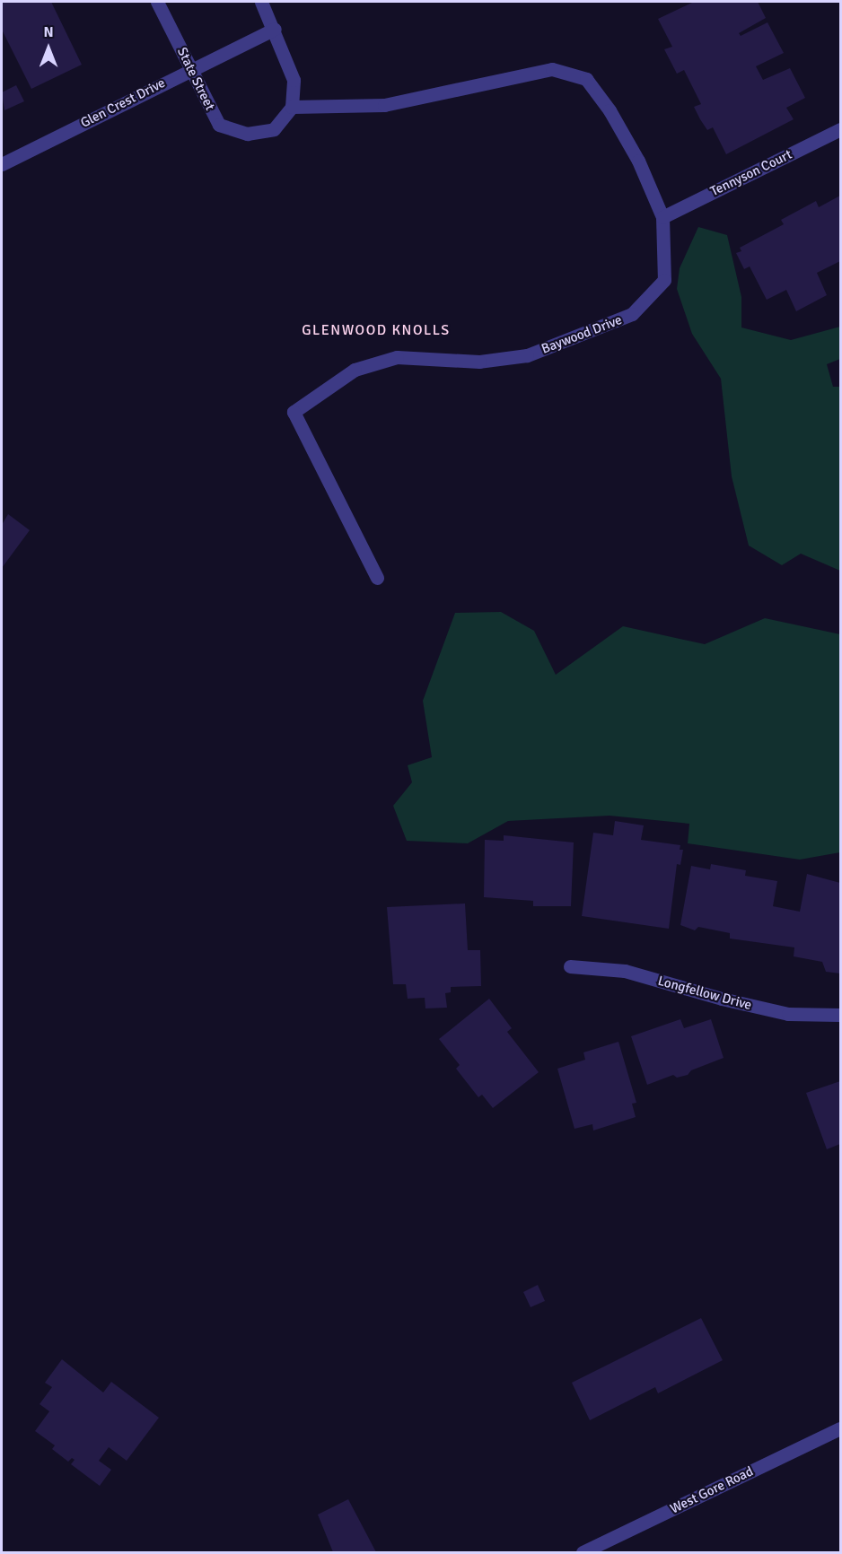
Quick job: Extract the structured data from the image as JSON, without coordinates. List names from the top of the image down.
{
  "streets": {
    "street": [
      "State Street",
      "Glen Crest Drive",
      "Tennyson Court",
      "Baywood Drive",
      "Longfellow Drive",
      "West Gore Road"
    ]
  },
  "crossings": [
    ["State Street", "Glen Crest Drive"],
    ["State Street", "Baywood Drive"],
    ["Tennyson Court", "Baywood Drive"]
  ],
  "districts": ["GLENWOOD KNOLLS"],
  "north": "top"
}
